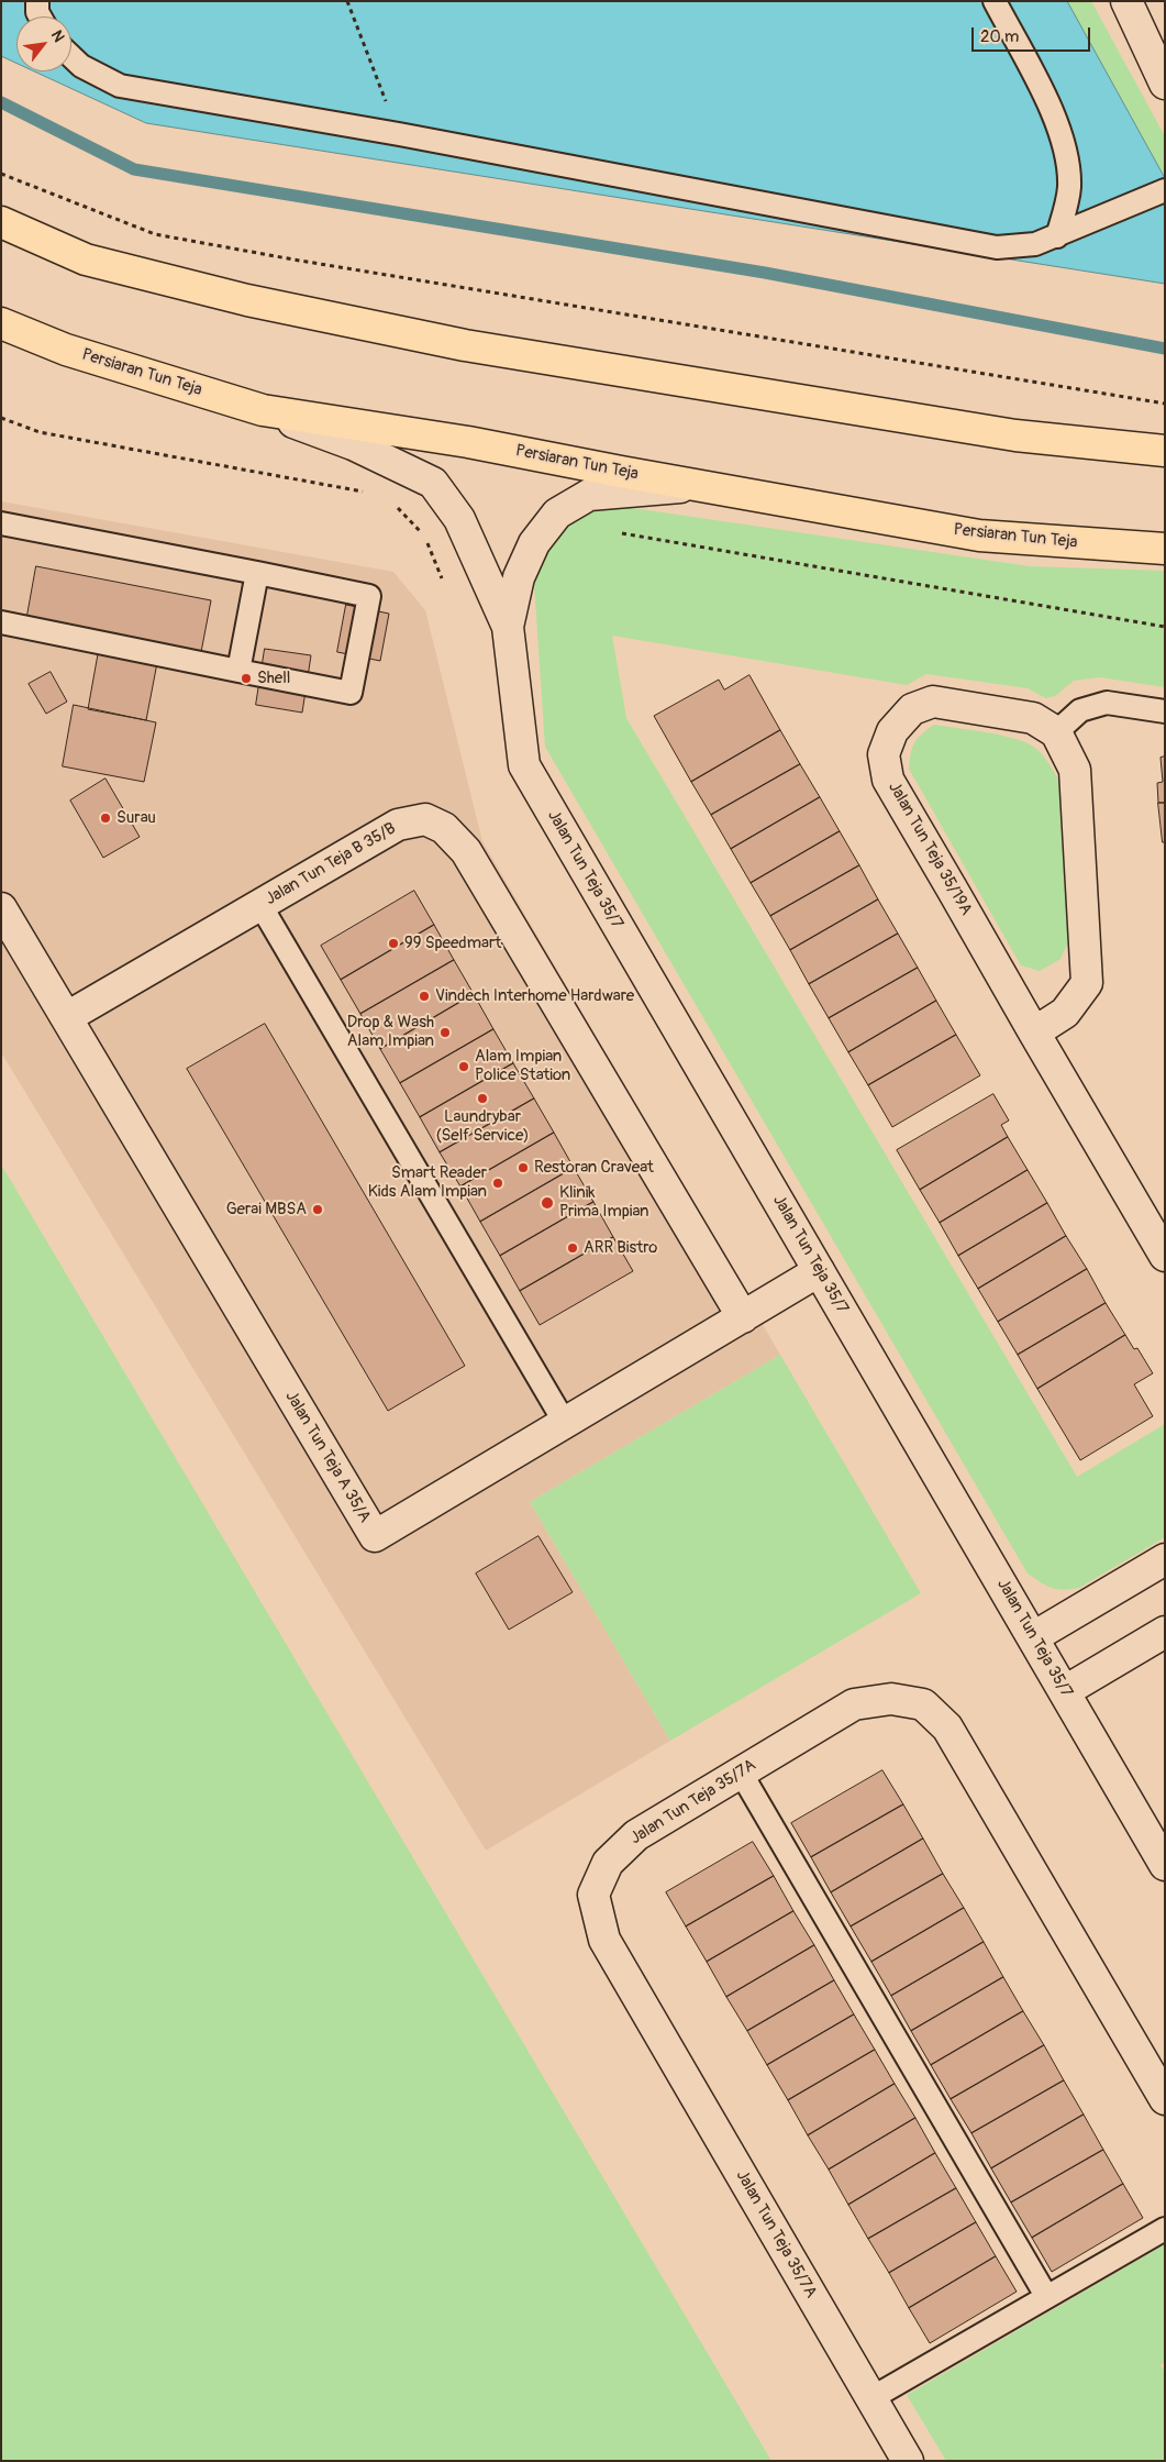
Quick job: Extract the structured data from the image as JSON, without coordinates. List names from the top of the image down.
{
  "streets": {
    "main road": ["Persiaran Tun Teja"],
    "street": [
      "Jalan Tun Teja 35/19A",
      "Jalan Tun Teja B 35/B",
      "Jalan Tun Teja 35/7",
      "Jalan Tun Teja A 35/A",
      "Jalan Tun Teja 35/7A"
    ]
  },
  "crossings": [
    ["Jalan Tun Teja B 35/B", "Jalan Tun Teja A 35/A"],
    ["Jalan Tun Teja 35/7", "Jalan Tun Teja A 35/A"]
  ],
  "places": [
    "Shell",
    "Surau",
    "99 Speedmart",
    "Vindech Interhome Hardware",
    "Drop & Wash Alam Impian",
    "Alam Impian Police Station",
    "Laundrybar (Self Service)",
    "Restoran Craveat",
    "Smart Reader Kids Alam Impian",
    "Klinik Prima Impian",
    "Gerai MBSA",
    "ARR Bistro"
  ],
  "scale_bar": "20 m",
  "north": "top right"
}
